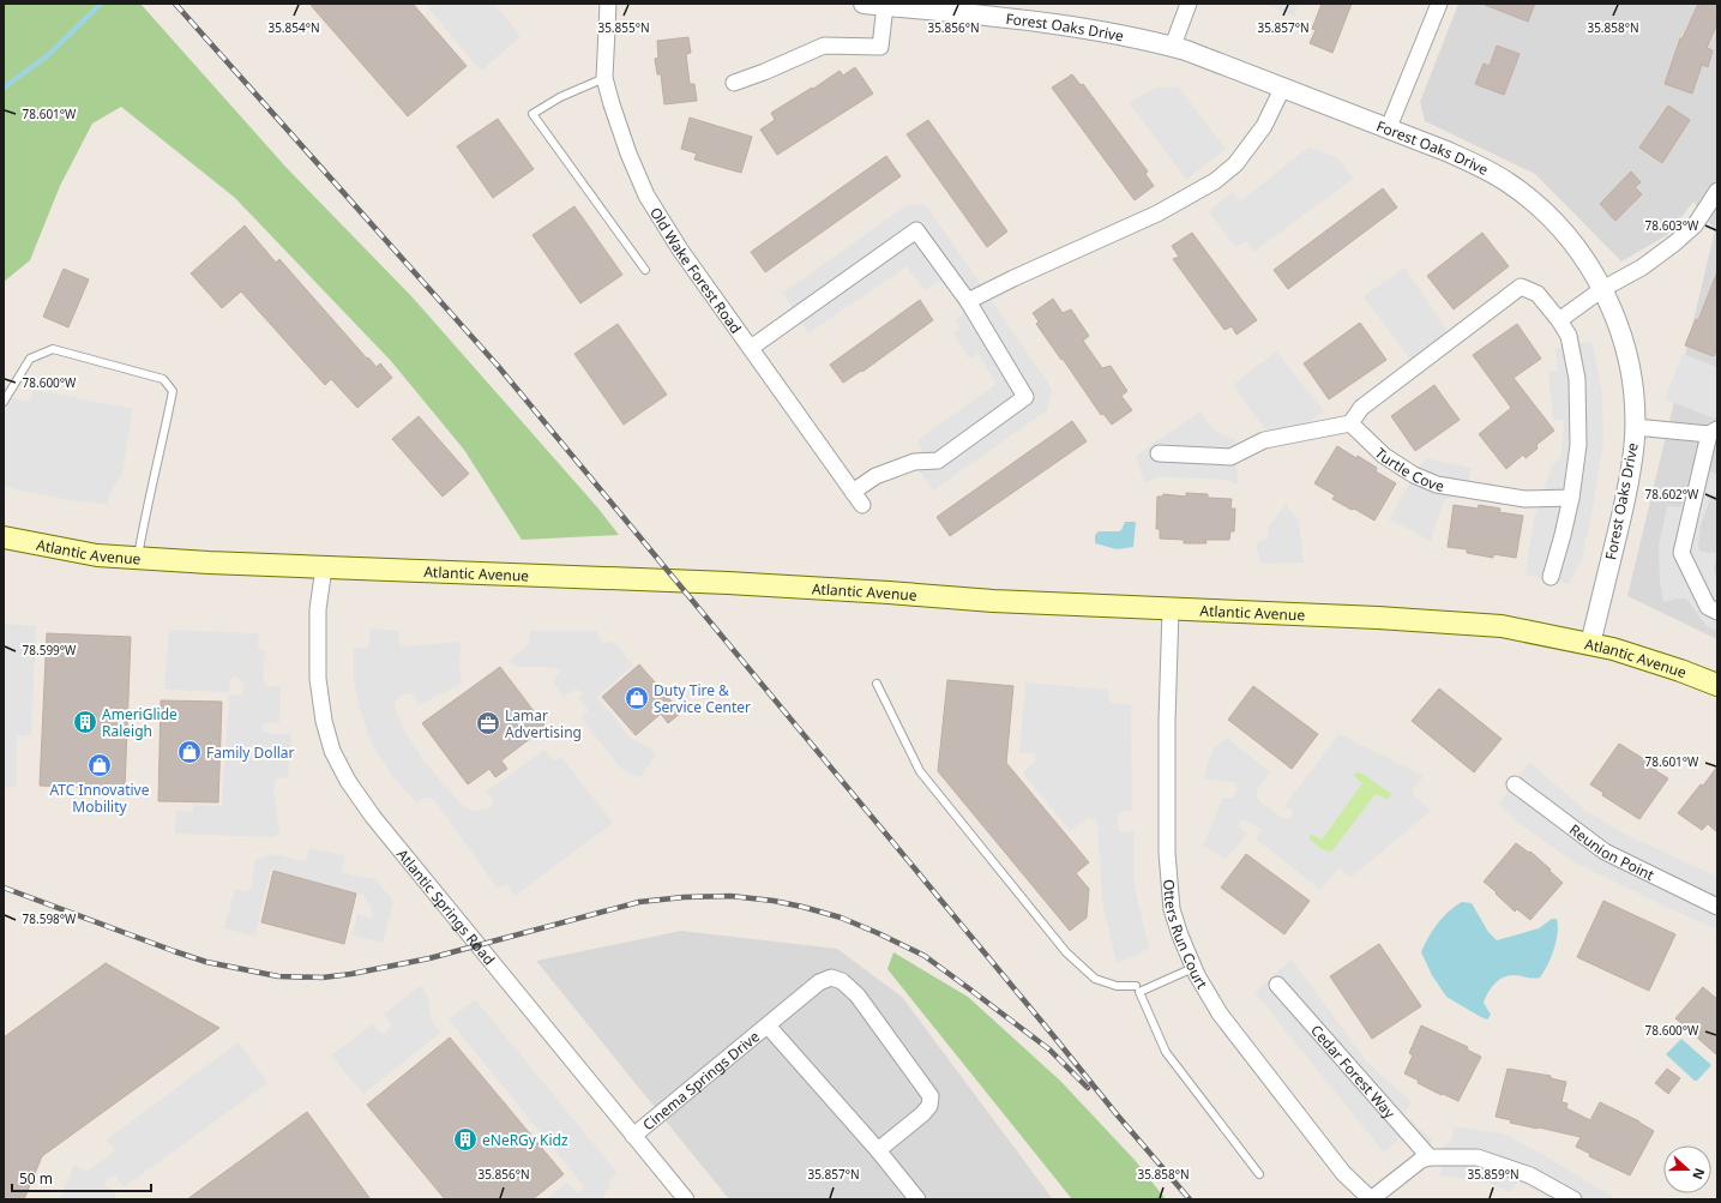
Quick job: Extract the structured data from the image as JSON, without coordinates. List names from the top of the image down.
{
  "streets": {
    "main road": ["Atlantic Avenue"],
    "street": [
      "Forest Oaks Drive",
      "Old Wake Forest Road",
      "Turtle Cove",
      "Reunion Point",
      "Atlantic Springs Road",
      "Otters Run Court",
      "Cedar Forest Way",
      "Cinema Springs Drive"
    ]
  },
  "crossings": [
    ["Forest Oaks Drive", "Atlantic Avenue"],
    ["Atlantic Avenue", "Atlantic Springs Road"],
    ["Atlantic Avenue", "Otters Run Court"],
    ["Atlantic Springs Road", "Cinema Springs Drive"]
  ],
  "places": {
    "shop": ["Duty Tire & Service Center", "Family Dollar", "ATC Innovative Mobility"],
    "building": ["AmeriGlide Raleigh", "eNeRGy Kidz"],
    "office": ["Lamar Advertising"]
  },
  "scale_bar": "50 m",
  "north": "right",
  "coordinates": [
    "35.854°N",
    "35.855°N",
    "35.856°N",
    "35.857°N",
    "35.858°N",
    "78.601°W",
    "78.603°W",
    "78.600°W",
    "78.602°W",
    "78.599°W",
    "78.598°W",
    "35.859°N"
  ]
}
